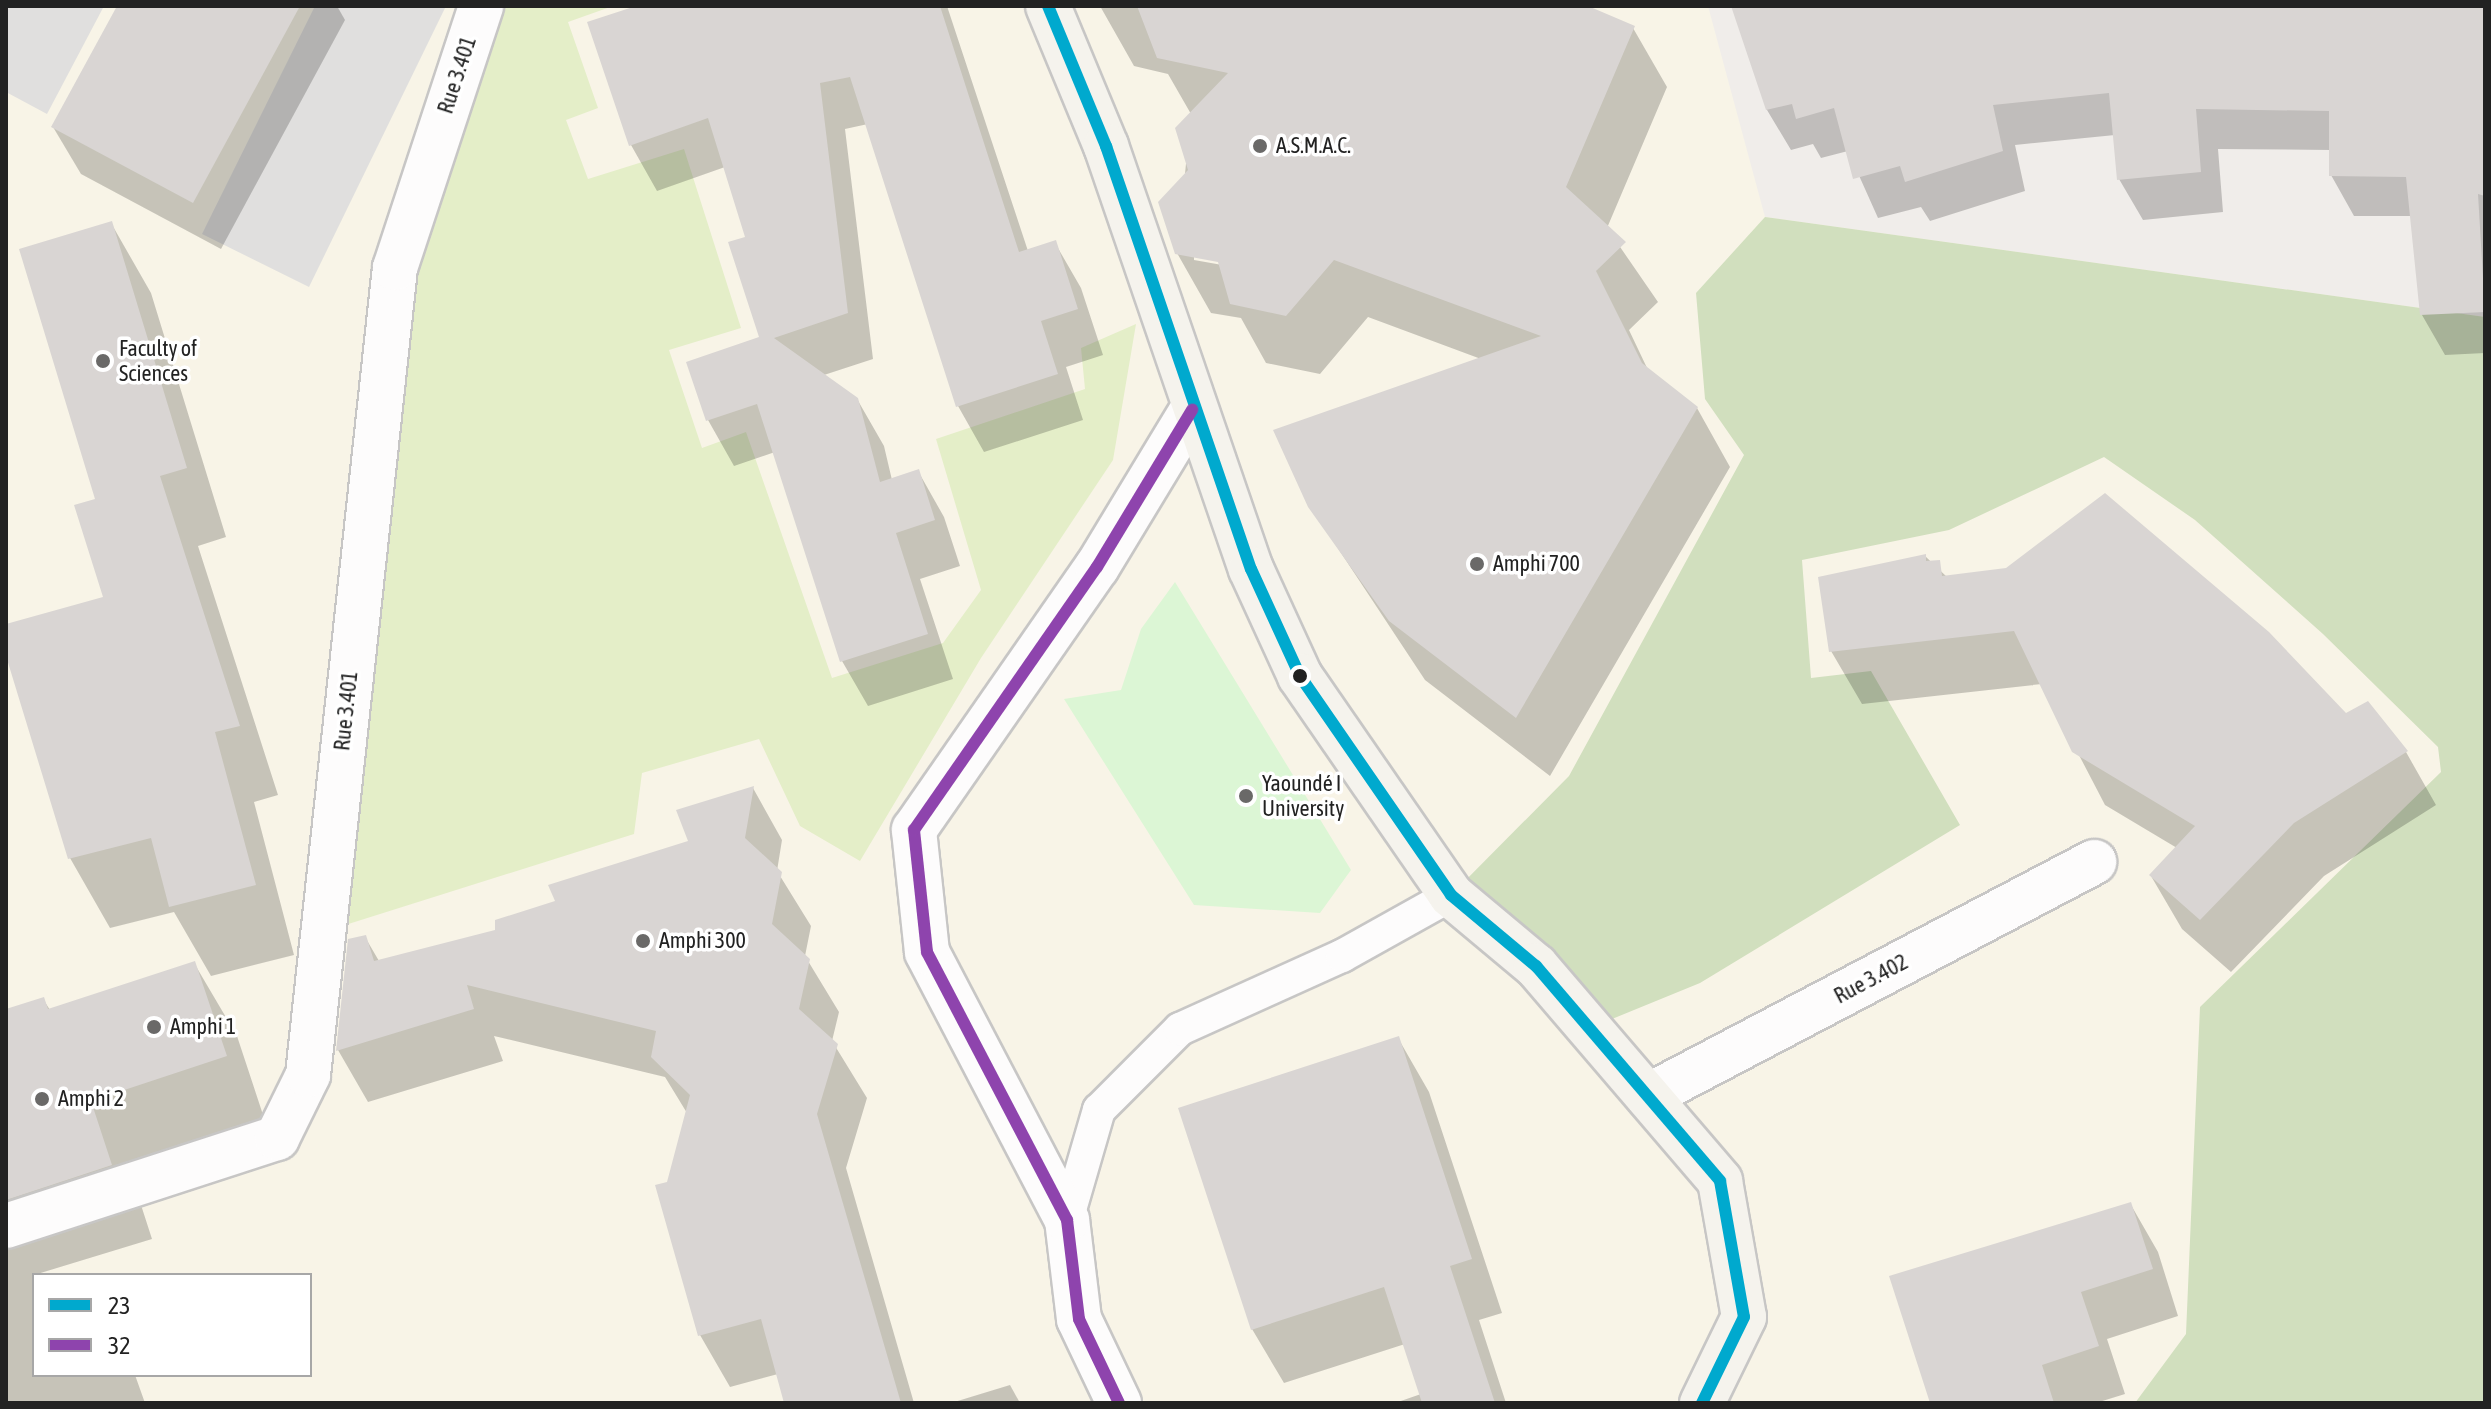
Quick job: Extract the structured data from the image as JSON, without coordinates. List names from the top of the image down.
{
  "streets": {
    "street": ["Rue 3.401", "Rue 3.402"]
  },
  "places": [
    "A.S.M.A.C.",
    "Faculty of Sciences",
    "Amphi 700",
    "Yaoundé I University",
    "Amphi 300",
    "Amphi 1",
    "Amphi 2"
  ],
  "lines": ["transit line 23", "transit line 32"],
  "legend": ["23", "32"]
}
